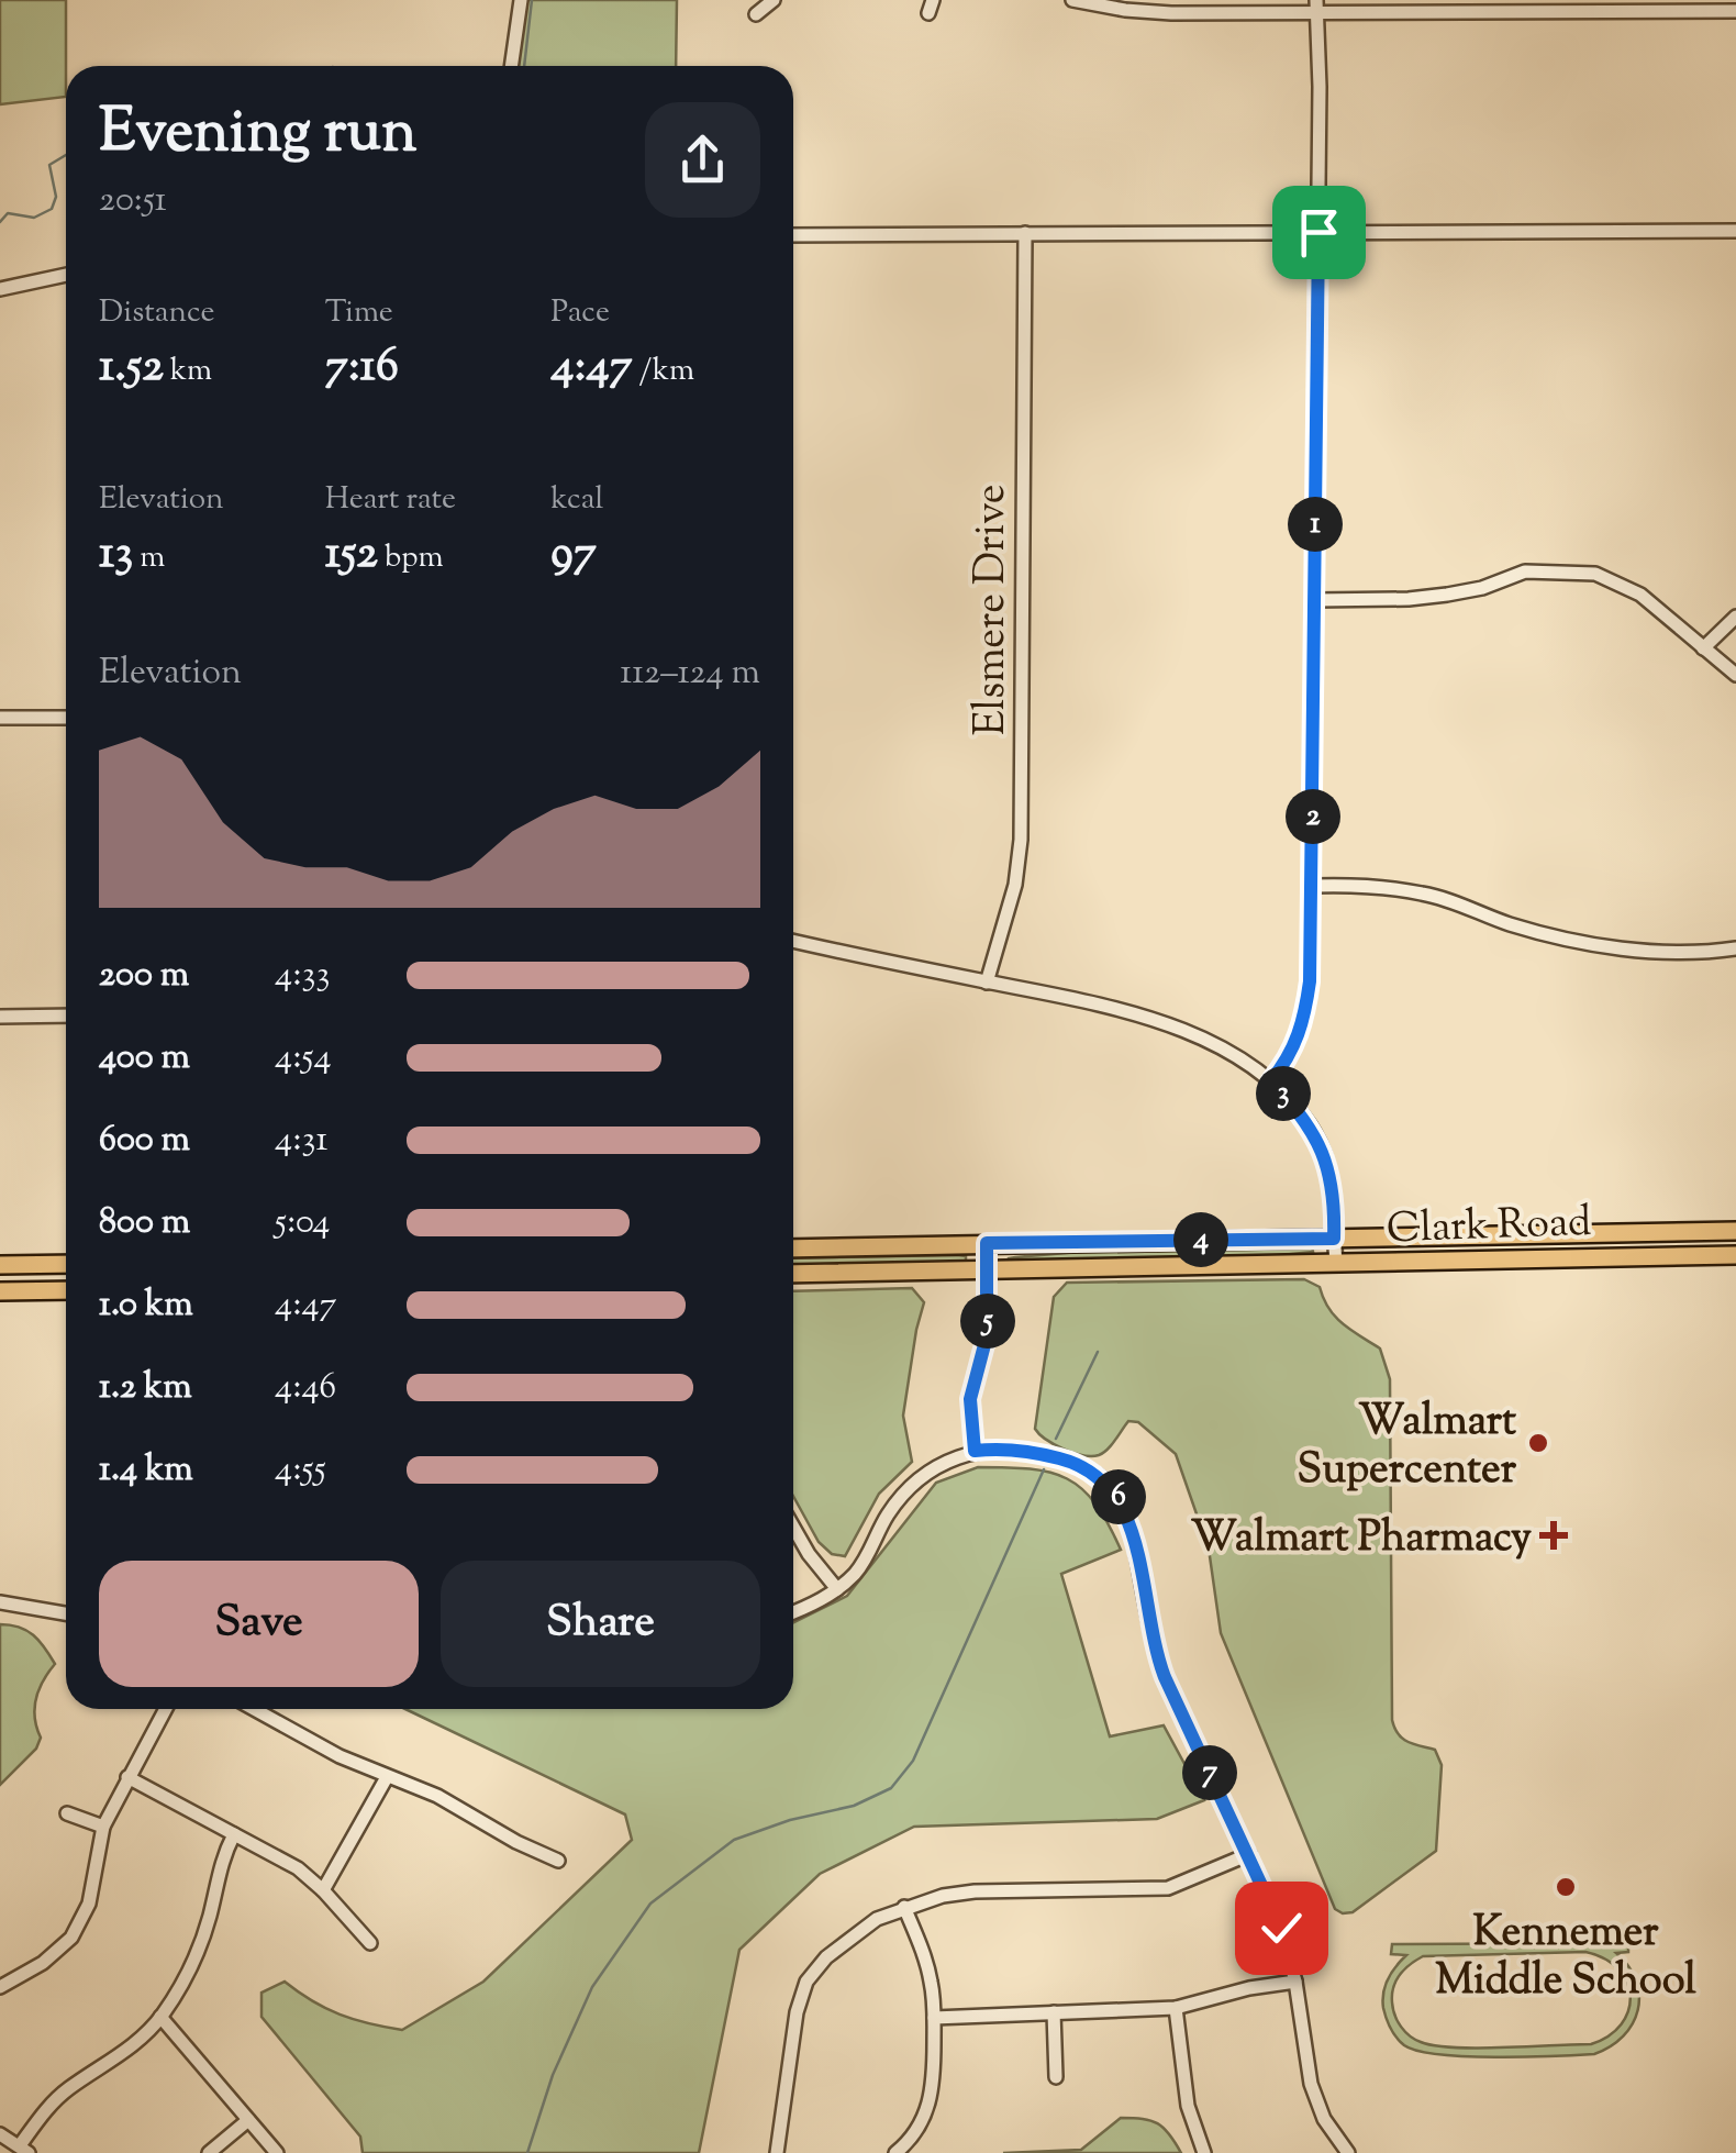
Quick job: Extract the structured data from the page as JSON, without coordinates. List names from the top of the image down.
{
  "streets": {
    "main road": ["Clark Road"],
    "street": ["Elsmere Drive"]
  },
  "places": {
    "other": ["Walmart Supercenter", "Kennemer Middle School"],
    "health": ["Walmart Pharmacy"]
  },
  "page": {
    "heading": ["Evening run", "20:51"],
    "stats": [
      ["Distance", "1.52 km"],
      ["Time", "7:16"],
      ["Pace", "4:47 /km"],
      ["Elevation", "13 m"],
      ["Heart rate", "152 bpm"],
      ["kcal", "97"]
    ],
    "pins": [
      "1",
      "2",
      "3",
      "4",
      "5",
      "6",
      "7"
    ],
    "chart": ["Elevation", "112–124 m"],
    "list": [
      {
        "name": "200 m",
        "note": "4:33"
      },
      {
        "name": "400 m",
        "note": "4:54"
      },
      {
        "name": "600 m",
        "note": "4:31"
      },
      {
        "name": "800 m",
        "note": "5:04"
      },
      {
        "name": "1.0 km",
        "note": "4:47"
      },
      {
        "name": "1.2 km",
        "note": "4:46"
      },
      {
        "name": "1.4 km",
        "note": "4:55"
      }
    ],
    "buttons": ["Save", "Share"]
  }
}
